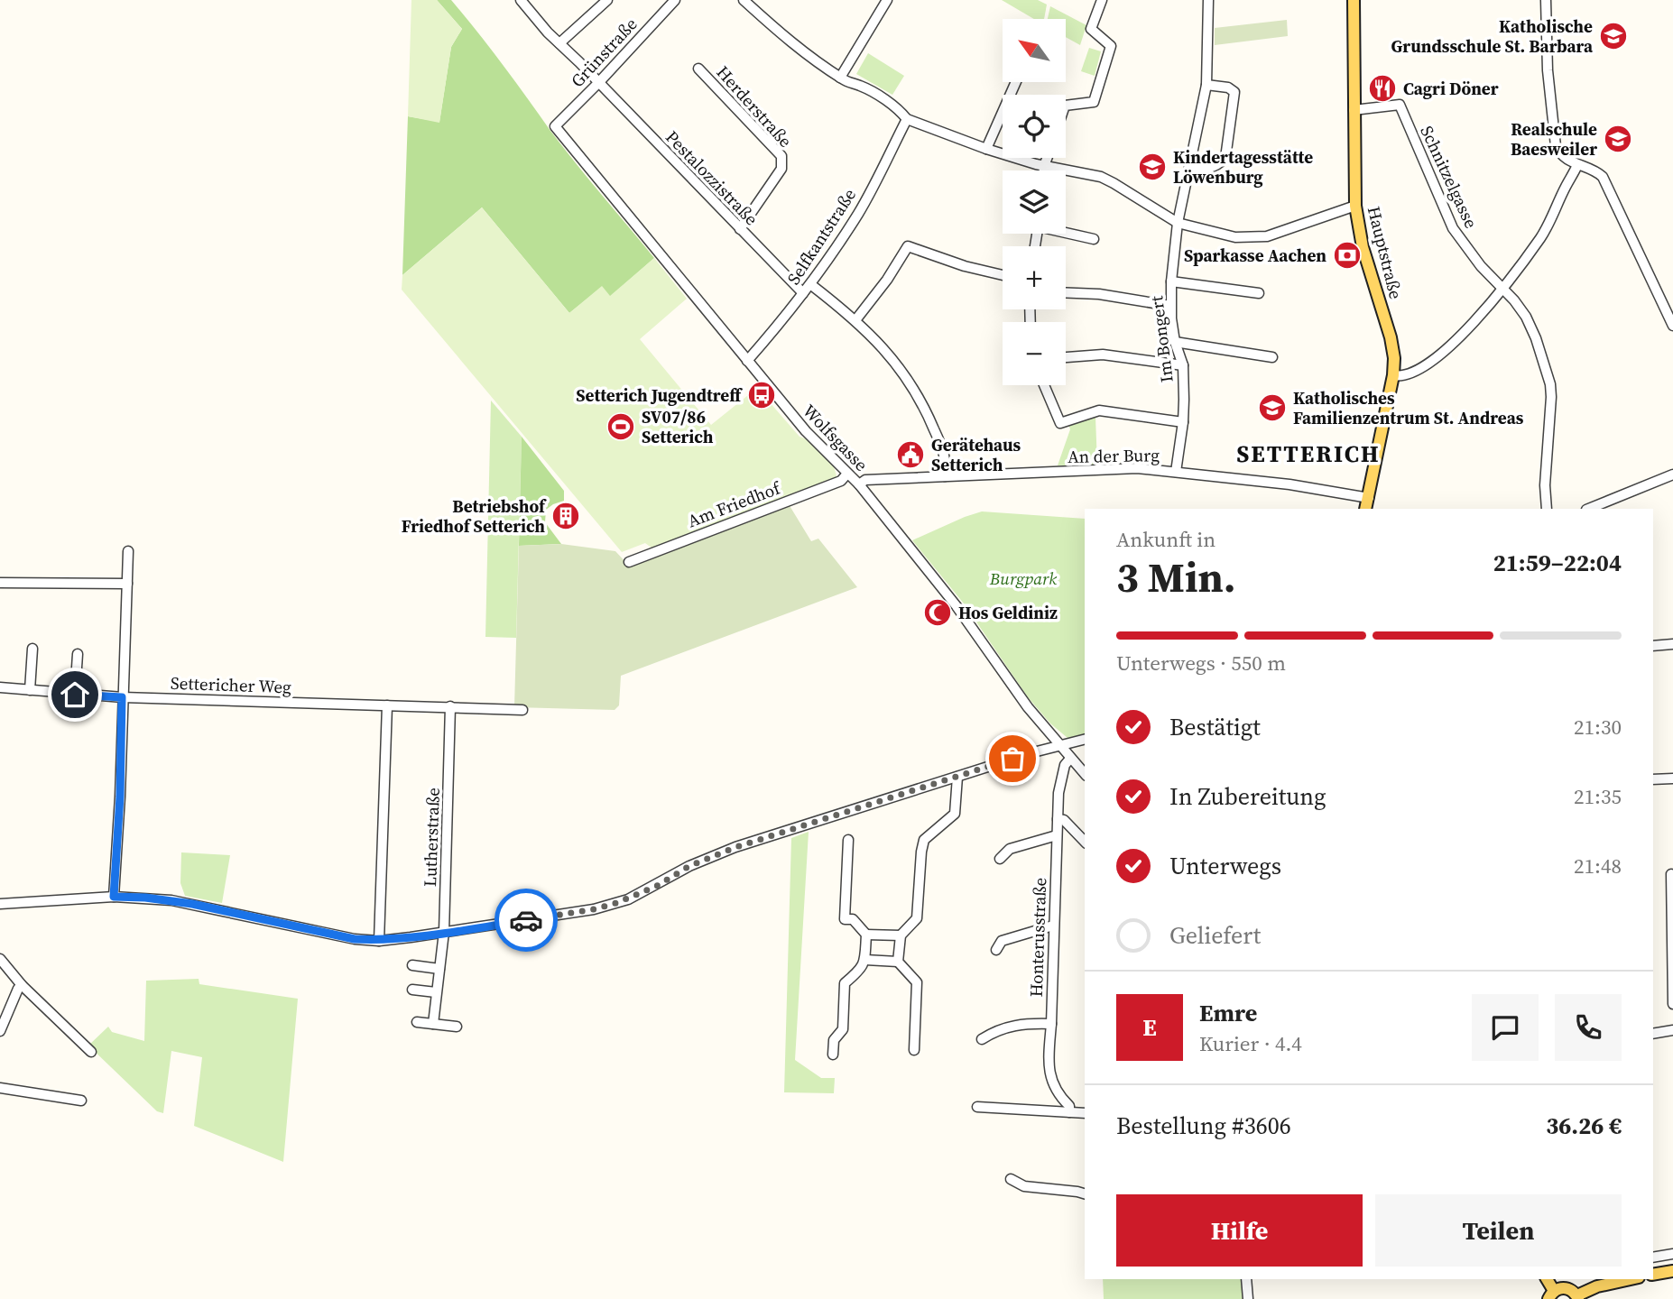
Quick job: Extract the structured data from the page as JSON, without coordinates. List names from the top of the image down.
{
  "streets": {
    "main road": ["Hauptstraße"],
    "street": [
      "Grünstraße",
      "Herderstraße",
      "Schnitzelgasse",
      "Pestalozzistraße",
      "Selfkantstraße",
      "Im Bongert",
      "Wolfsgasse",
      "An der Burg",
      "Am Friedhof",
      "Settericher Weg",
      "Lutherstraße",
      "Honterusstraße"
    ]
  },
  "crossings": [
    ["Grünstraße", "Pestalozzistraße"],
    ["Grünstraße", "Wolfsgasse"],
    ["Herderstraße", "Pestalozzistraße"],
    ["Schnitzelgasse", "Hauptstraße"],
    ["Pestalozzistraße", "Selfkantstraße"],
    ["Selfkantstraße", "Wolfsgasse"],
    ["Hauptstraße", "An der Burg"],
    ["Im Bongert", "An der Burg"],
    ["Wolfsgasse", "An der Burg"],
    ["Wolfsgasse", "Am Friedhof"],
    ["Wolfsgasse", "Honterusstraße"],
    ["Settericher Weg", "Lutherstraße"]
  ],
  "districts": ["SETTERICH"],
  "parks": ["Burgpark"],
  "places": {
    "school or university": [
      "Katholische Grundsschule St. Barbara",
      "Realschule Baesweiler",
      "Kindertagesstätte Löwenburg",
      "Katholisches Familienzentrum St. Andreas"
    ],
    "restaurant": ["Cagri Döner"],
    "bank": ["Sparkasse Aachen"],
    "bus stop": ["Setterich Jugendtreff"],
    "sports": ["SV07/86 Setterich"],
    "public building": ["Gerätehaus Setterich"],
    "building": ["Betriebshof Friedhof Setterich"],
    "mosque": ["Hos Geldiniz"]
  },
  "north": "top left",
  "page": {
    "map_buttons": ["+", "−"],
    "heading": ["3 Min.", "Ankunft in", "21:59–22:04"],
    "panel": [
      "Emre",
      "Kurier · 4.4",
      "Bestellung #3606",
      "36.26 €"
    ],
    "bar": "Unterwegs · 550 m",
    "list": [
      ["Bestätigt", "21:30"],
      ["In Zubereitung", "21:35"],
      ["Unterwegs", "21:48"],
      "Geliefert"
    ],
    "round": "E",
    "buttons": ["Hilfe", "Teilen"]
  }
}
